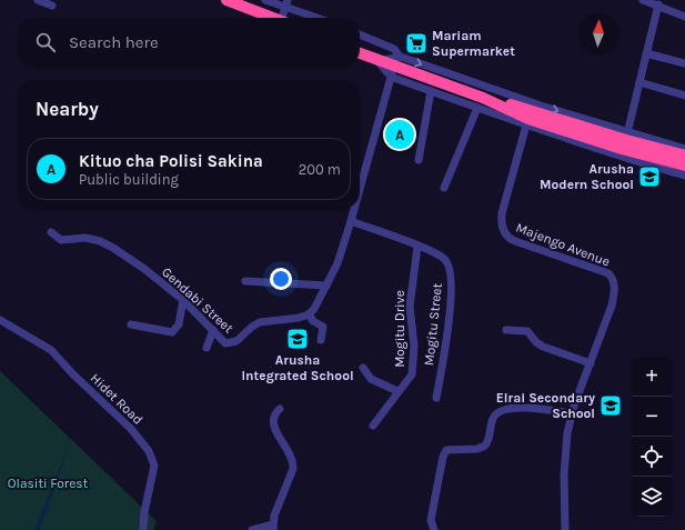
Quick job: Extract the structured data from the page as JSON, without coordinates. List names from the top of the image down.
{
  "streets": {
    "street": [
      "Majengo Avenue",
      "Gendabi Street",
      "Mogitu Street",
      "Mogitu Drive",
      "Hidet Road"
    ]
  },
  "crossings": [
    ["Mogitu Street", "Mogitu Drive"]
  ],
  "parks": ["Olasiti Forest"],
  "places": {
    "supermarket": ["Mariam Supermarket"],
    "school or university": ["Arusha Modern School", "Arusha Integrated School", "Elrai Secondary School"]
  },
  "north": "top",
  "page": {
    "search": "Search here",
    "heading": "Nearby",
    "pins": "A",
    "list": [
      {
        "mark": "A",
        "name": "Kituo cha Polisi Sakina",
        "note": "Public building",
        "value": "200 m"
      }
    ],
    "map_buttons": ["+", "−"]
  }
}
